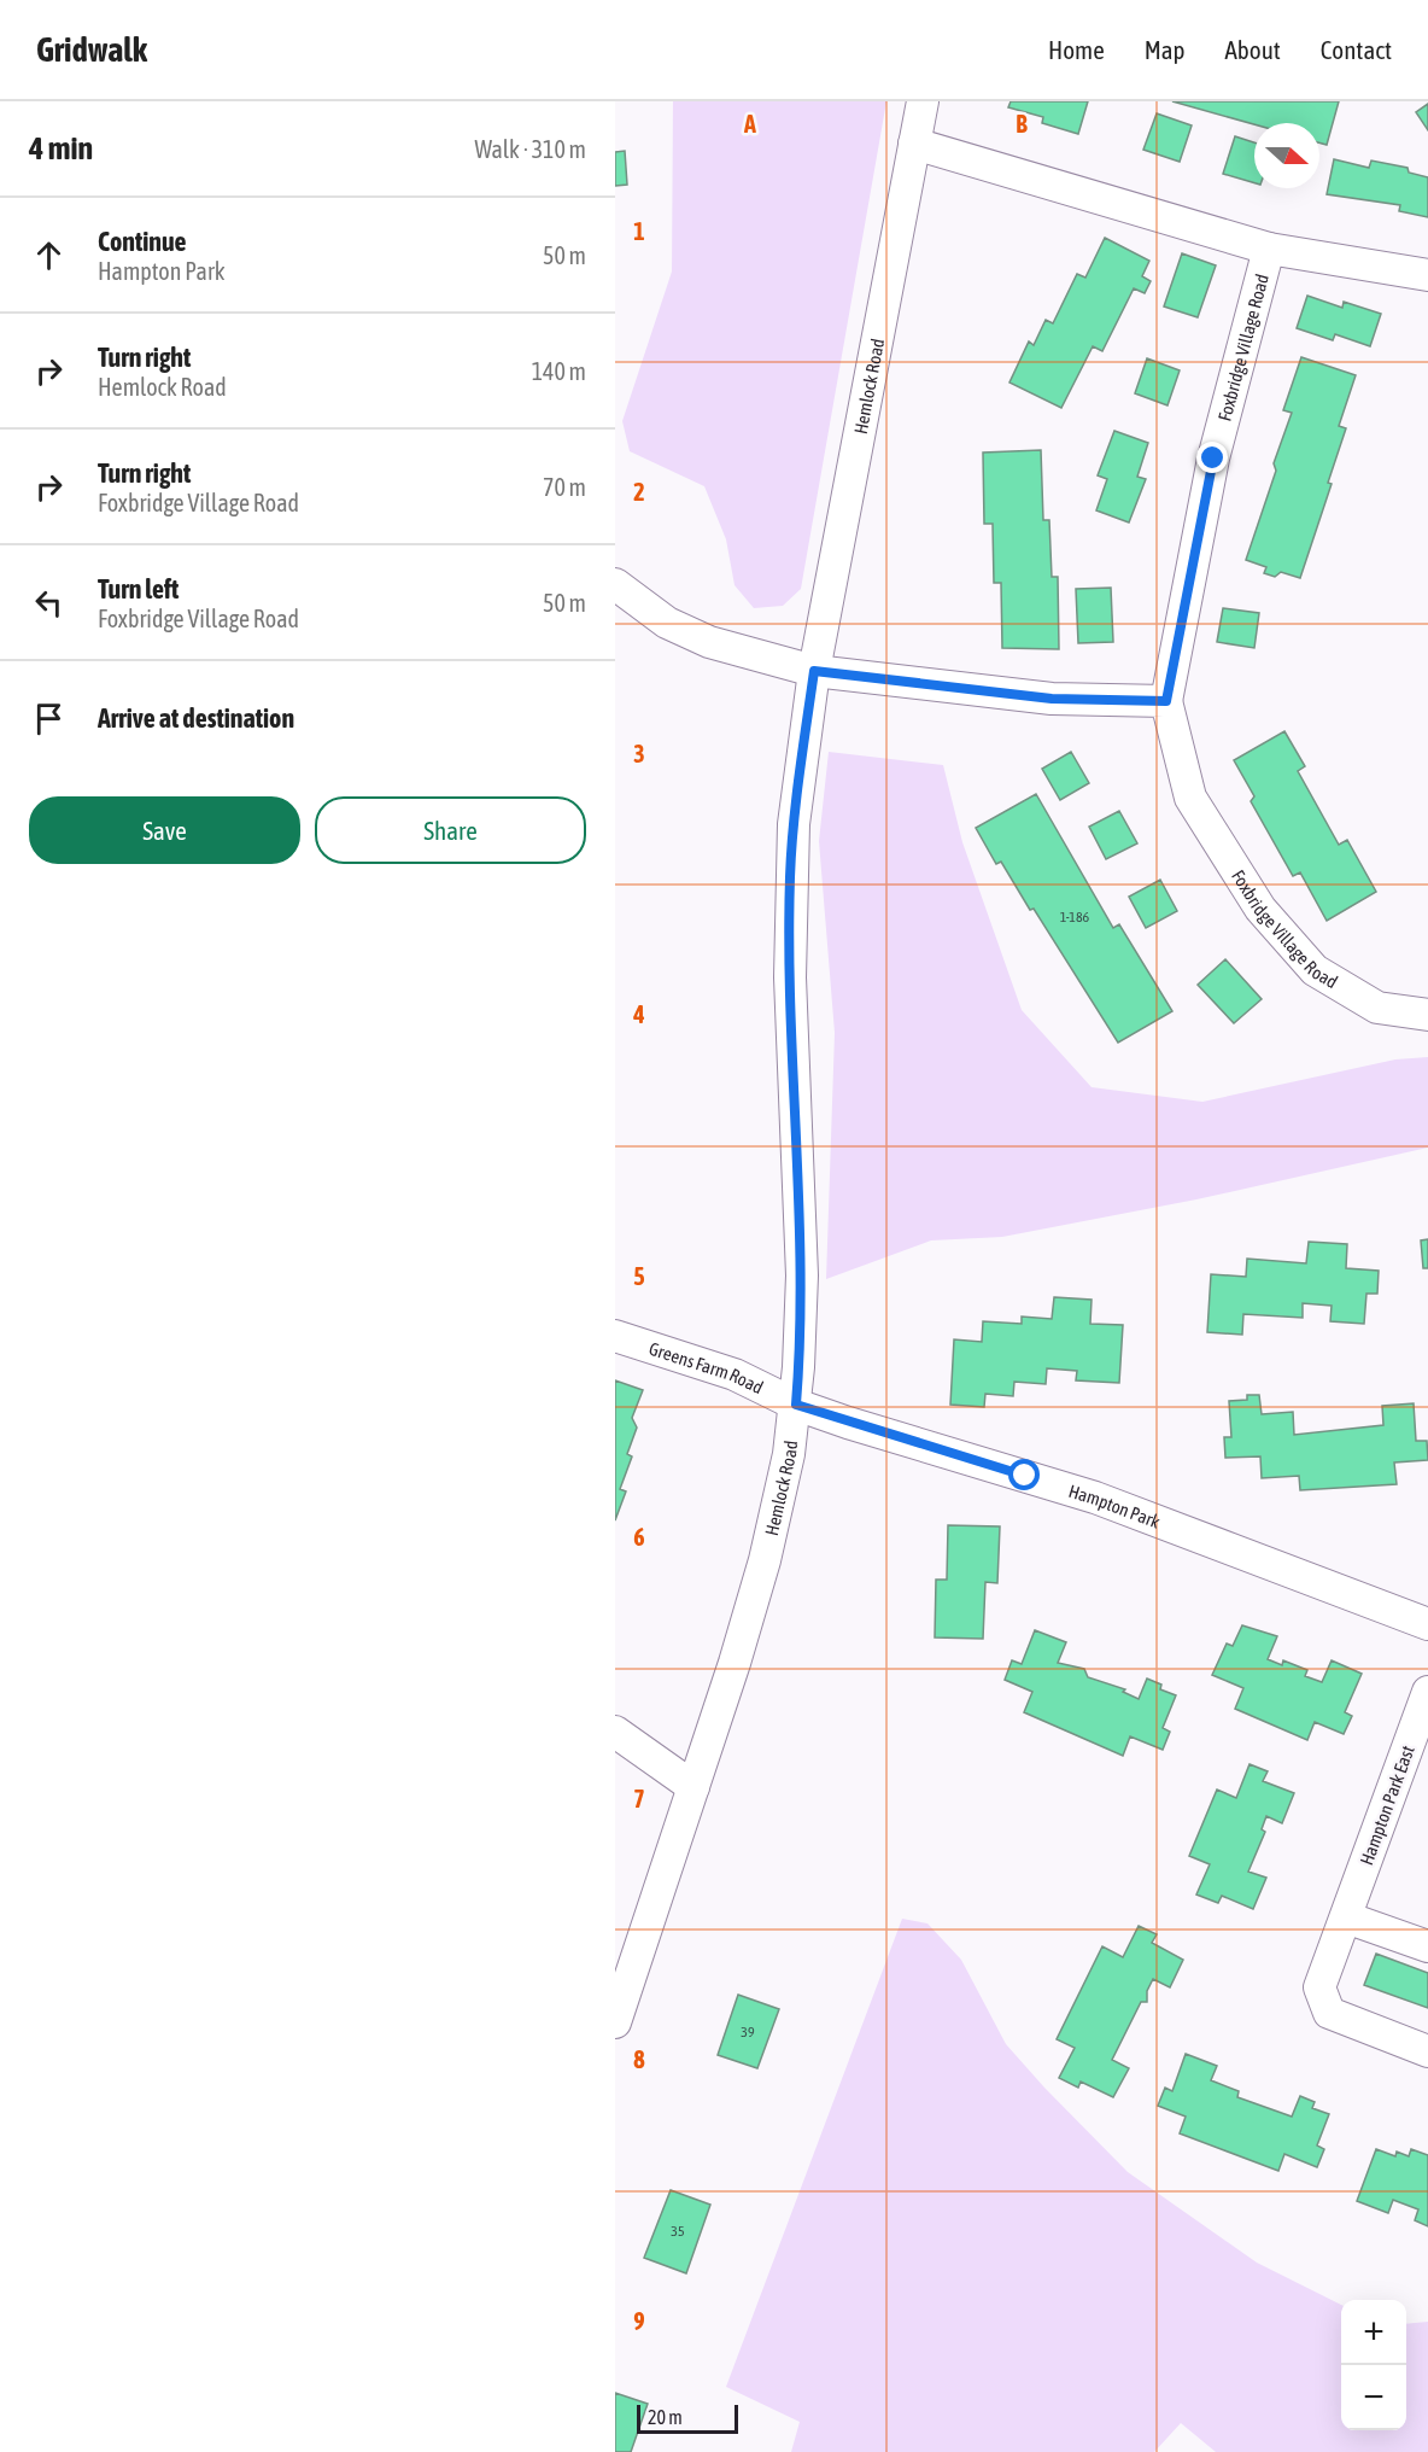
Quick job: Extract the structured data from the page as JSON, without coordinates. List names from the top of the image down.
{
  "streets": {
    "street": [
      "Foxbridge Village Road",
      "Hemlock Road",
      "Greens Farm Road",
      "Hampton Park",
      "Hampton Park East"
    ]
  },
  "crossings": [
    ["Foxbridge Village Road", "Hemlock Road"],
    ["Hemlock Road", "Greens Farm Road"],
    ["Hemlock Road", "Hampton Park"],
    ["Greens Farm Road", "Hampton Park"]
  ],
  "house_numbers": ["1-186", "39", "35"],
  "scale_bar": "20 m",
  "north": "right",
  "page": {
    "header": "Gridwalk",
    "nav": [
      "Home",
      "Map",
      "About",
      "Contact"
    ],
    "heading": ["4 min", "Walk · 310 m"],
    "list": [
      ["Continue", "Hampton Park", "50 m"],
      ["Turn right", "Hemlock Road", "140 m"],
      ["Turn right", "Foxbridge Village Road", "70 m"],
      ["Turn left", "Foxbridge Village Road", "50 m"],
      "Arrive at destination"
    ],
    "buttons": ["Save", "Share"],
    "map_buttons": ["+", "−"],
    "scale": "20 m"
  },
  "grid": {
    "columns": ["A", "B"],
    "rows": [
      "1",
      "2",
      "3",
      "4",
      "5",
      "6",
      "7",
      "8",
      "9"
    ]
  }
}
